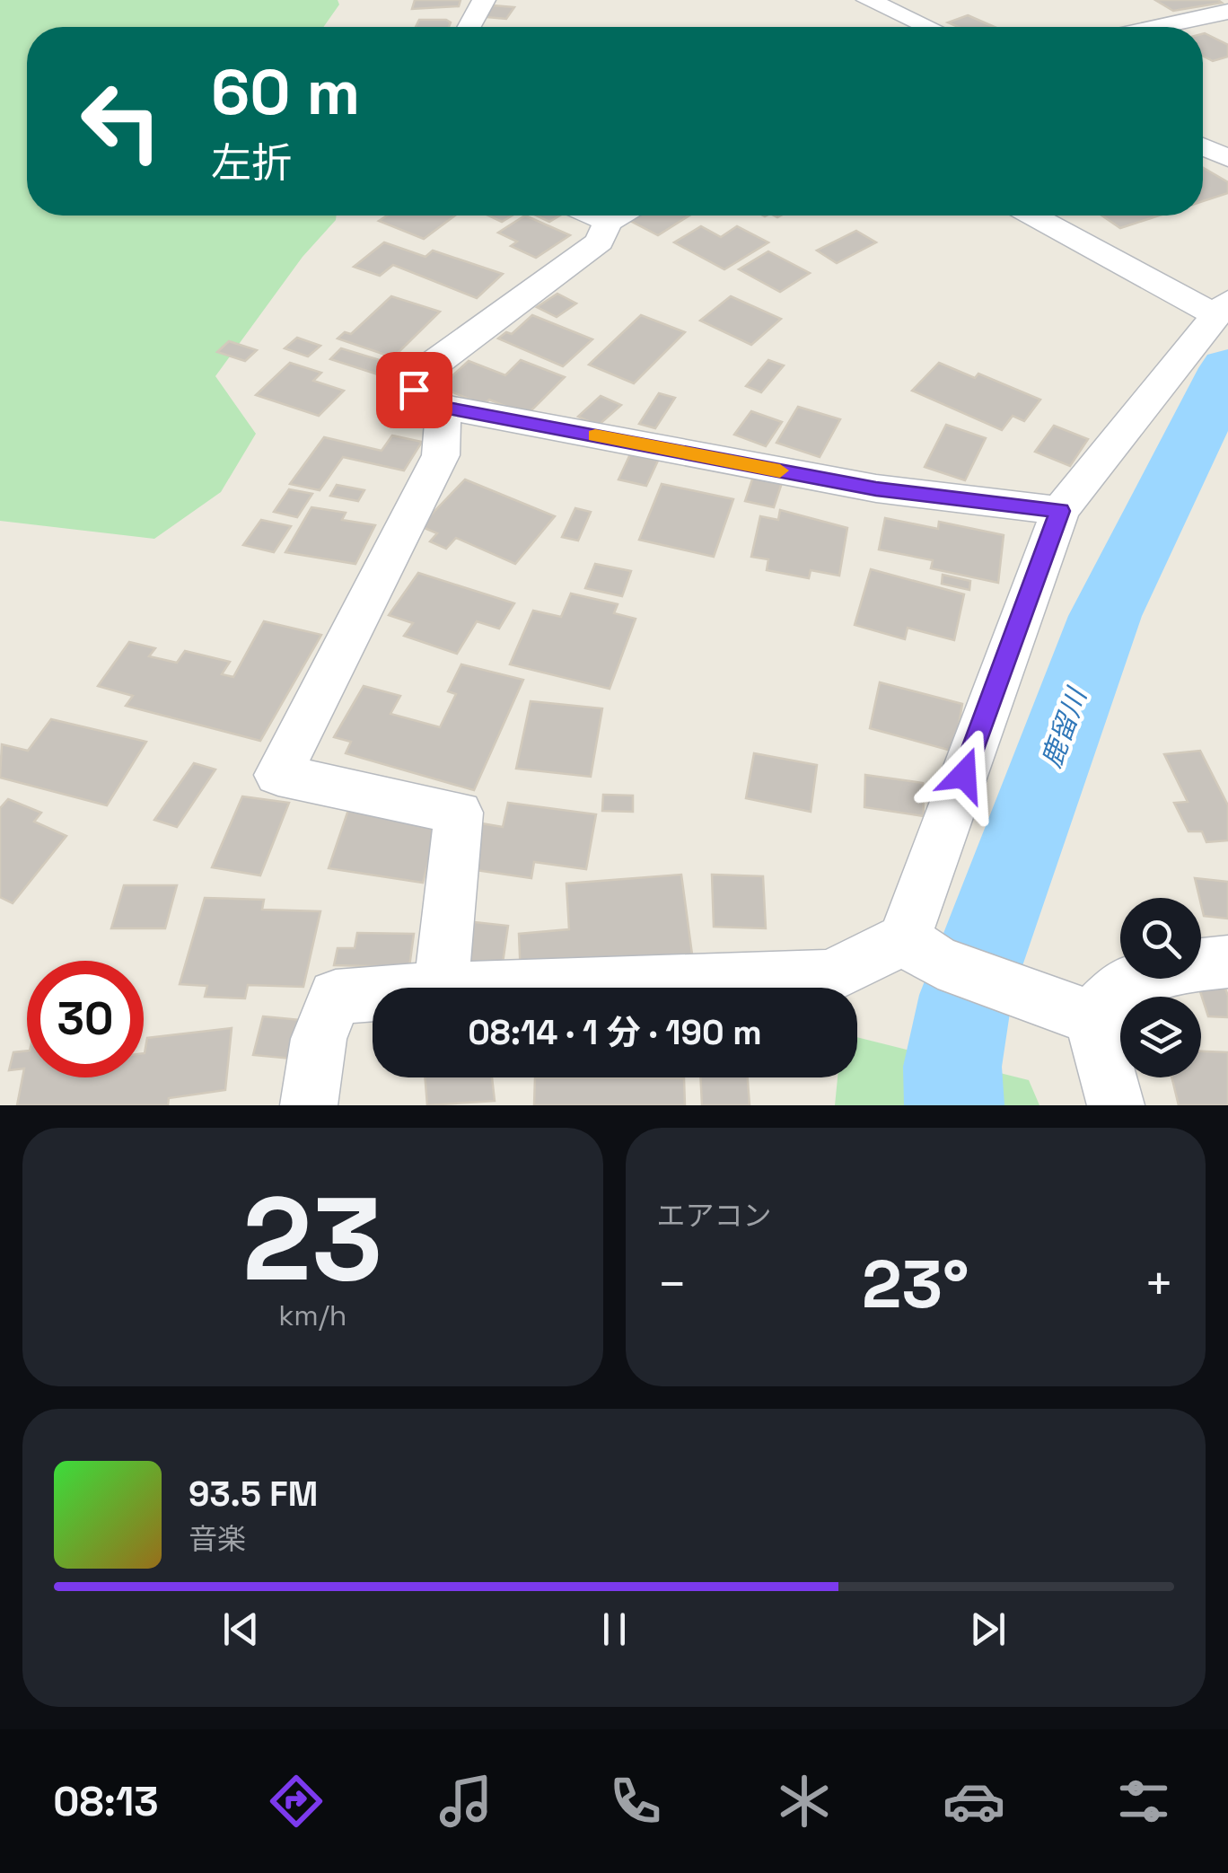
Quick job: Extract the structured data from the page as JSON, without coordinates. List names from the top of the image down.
{
  "water": ["鹿留川"],
  "page": {
    "turn": ["60 m", "左折"],
    "limit": "30",
    "trip": "08:14 · 1 分 · 190 m",
    "tile": [
      ["23", "km/h"],
      "エアコン"
    ],
    "heat": ["−", "23°", "+"],
    "song": ["93.5 FM", "音楽"],
    "tabs": "08:13"
  }
}
